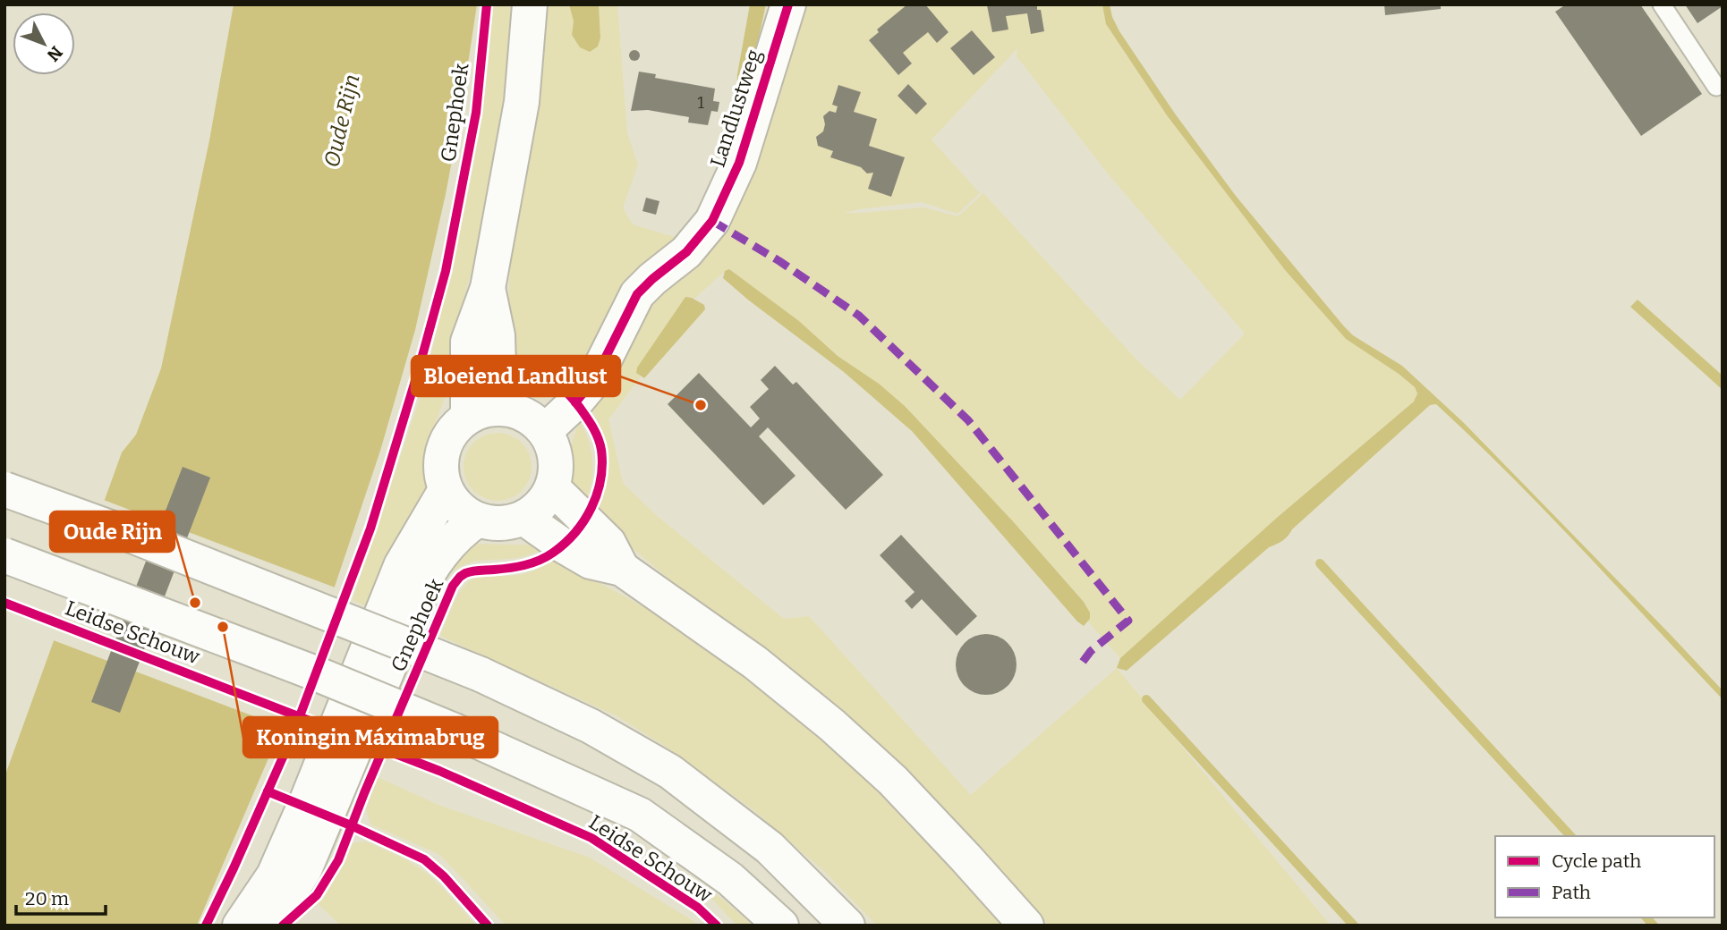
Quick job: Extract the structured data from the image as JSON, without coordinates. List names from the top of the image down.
{
  "streets": {
    "street": ["Landlustweg", "Gnephoek", "Leidse Schouw"]
  },
  "crossings": [
    ["Landlustweg", "Gnephoek"]
  ],
  "water": ["Oude Rijn"],
  "places": ["Bloeiend Landlust", "Oude Rijn", "Koningin Máximabrug"],
  "house_numbers": ["1"],
  "legend": ["Cycle path", "Path"],
  "scale_bar": "20 m",
  "north": "bottom right"
}
